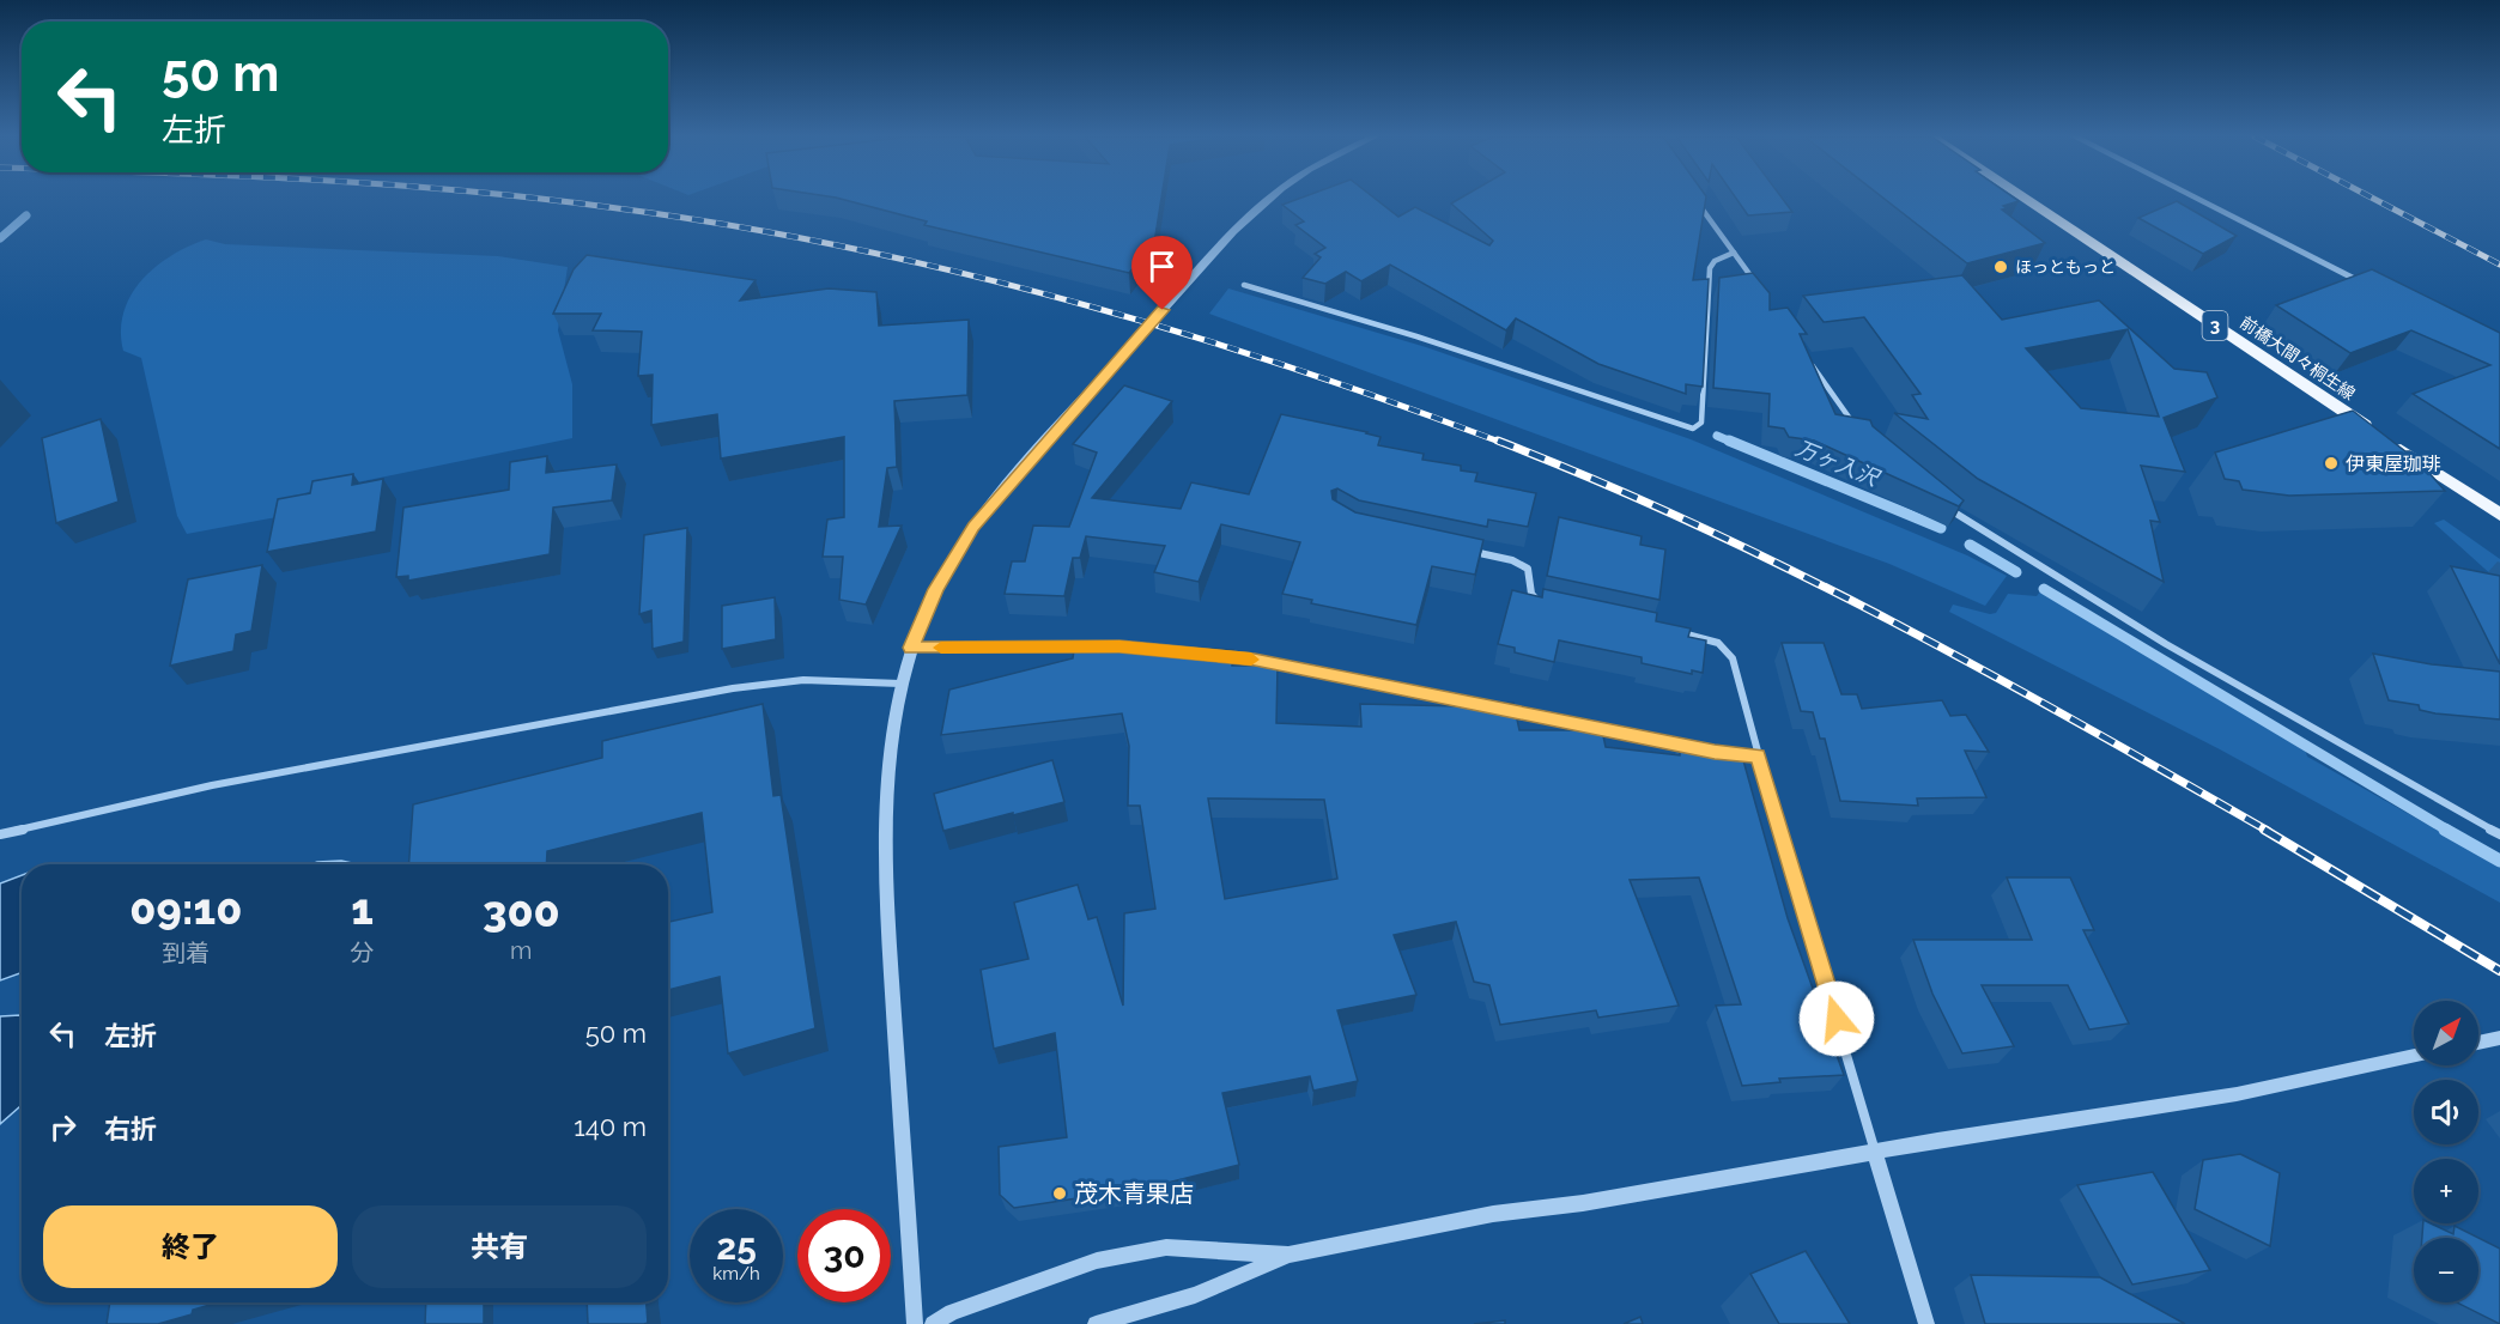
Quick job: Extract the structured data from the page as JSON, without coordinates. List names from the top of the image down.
{
  "streets": {
    "main road": ["3", "前橋大間々桐生線"]
  },
  "water": ["万ヶ入沢"],
  "places": ["ほっともっと", "伊東屋珈琲", "茂木青果店"],
  "north": "top right",
  "page": {
    "turn": ["50 m", "左折"],
    "eta": [
      "09:10",
      "到着",
      "1",
      "分",
      "300",
      "m"
    ],
    "list": [
      {
        "name": "左折",
        "value": "50 m"
      },
      {
        "name": "右折",
        "value": "140 m"
      }
    ],
    "map_buttons": ["+", "−"],
    "buttons": ["終了", "共有"],
    "speed": "25 km/h",
    "limit": "30"
  }
}
